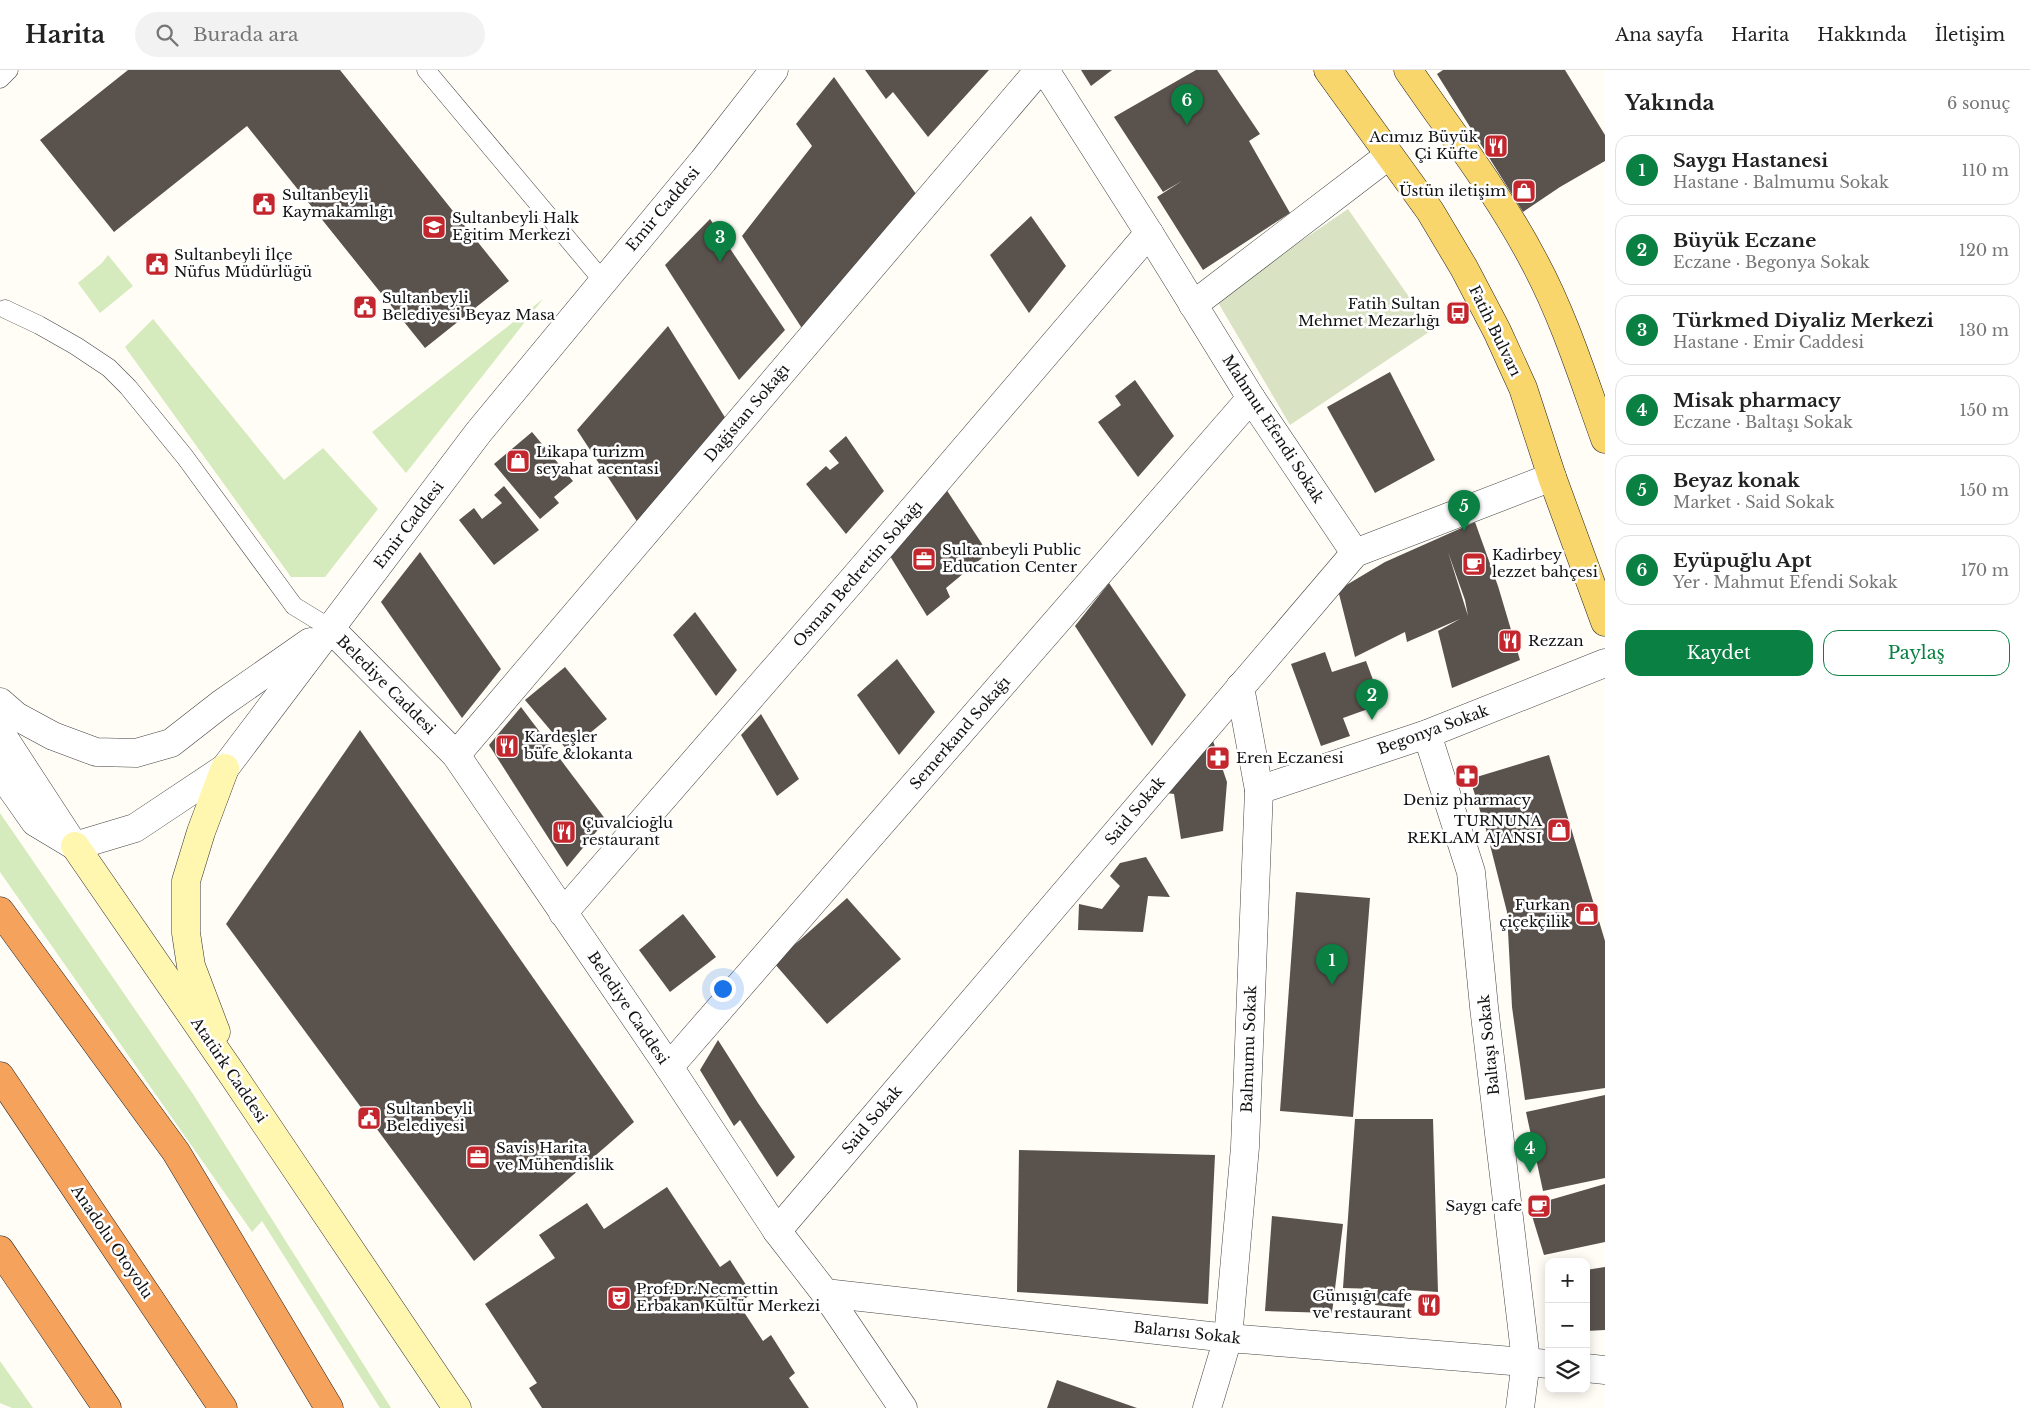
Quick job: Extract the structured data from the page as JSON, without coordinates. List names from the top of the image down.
{
  "streets": {
    "highway": ["Anadolu Otoyolu"],
    "main road": ["Fatih Bulvarı", "Atatürk Caddesi"],
    "street": [
      "Emir Caddesi",
      "Dağistan Sokağı",
      "Mahmut Efendi Sokak",
      "Osman Bedrettin Sokağı",
      "Belediye Caddesi",
      "Begonya Sokak",
      "Semerkand Sokağı",
      "Said Sokak",
      "Baltaşı Sokak",
      "Balmumu Sokak",
      "Balarısı Sokak"
    ]
  },
  "crossings": [
    ["Emir Caddesi", "Belediye Caddesi"],
    ["Emir Caddesi", "Atatürk Caddesi"],
    ["Fatih Bulvarı", "Said Sokak"],
    ["Dağistan Sokağı", "Belediye Caddesi"],
    ["Mahmut Efendi Sokak", "Osman Bedrettin Sokağı"],
    ["Mahmut Efendi Sokak", "Semerkand Sokağı"],
    ["Mahmut Efendi Sokak", "Said Sokak"],
    ["Osman Bedrettin Sokağı", "Belediye Caddesi"],
    ["Belediye Caddesi", "Semerkand Sokağı"],
    ["Belediye Caddesi", "Said Sokak"],
    ["Belediye Caddesi", "Balarısı Sokak"],
    ["Begonya Sokak", "Baltaşı Sokak"],
    ["Begonya Sokak", "Balmumu Sokak"],
    ["Said Sokak", "Balmumu Sokak"],
    ["Baltaşı Sokak", "Balarısı Sokak"],
    ["Balmumu Sokak", "Balarısı Sokak"]
  ],
  "places": {
    "restaurant": [
      "Acımız Büyük Çi Küfte",
      "Rezzan",
      "Kardeşler büfe &lokanta",
      "Çuvalcioğlu restaurant",
      "Günışığı cafe ve restaurant"
    ],
    "shop": [
      "Üstün iletişim",
      "Likapa turizm seyahat acentasi",
      "TURNUNA REKLAM AJANSI",
      "Furkan çiçekçilik"
    ],
    "public building": [
      "Sultanbeyli Kaymakamlığı",
      "Sultanbeyli İlçe Nüfus Müdürlüğü",
      "Sultanbeyli Belediyesi Beyaz Masa",
      "Sultanbeyli Belediyesi"
    ],
    "school or university": ["Sultanbeyli Halk Eğitim Merkezi"],
    "bus stop": ["Fatih Sultan Mehmet Mezarlığı"],
    "office": ["Sultanbeyli Public Education Center", "Savis Harita ve Mühendislik"],
    "cafe": ["Kadirbey lezzet bahçesi", "Saygı cafe"],
    "pharmacy": ["Eren Eczanesi", "Deniz pharmacy"],
    "theatre": ["Prof.Dr.Necmettin Erbakan Kültür Merkezi"]
  },
  "page": {
    "header": "Harita",
    "search": "Burada ara",
    "nav": [
      "Ana sayfa",
      "Harita",
      "Hakkında",
      "İletişim"
    ],
    "heading": ["Yakında", "6 sonuç"],
    "pins": [
      "6",
      "3",
      "5",
      "2",
      "1",
      "4"
    ],
    "list": [
      {
        "mark": "1",
        "name": "Saygı Hastanesi",
        "note": "Hastane · Balmumu Sokak",
        "value": "110 m"
      },
      {
        "mark": "2",
        "name": "Büyük Eczane",
        "note": "Eczane · Begonya Sokak",
        "value": "120 m"
      },
      {
        "mark": "3",
        "name": "Türkmed Diyaliz Merkezi",
        "note": "Hastane · Emir Caddesi",
        "value": "130 m"
      },
      {
        "mark": "4",
        "name": "Misak pharmacy",
        "note": "Eczane · Baltaşı Sokak",
        "value": "150 m"
      },
      {
        "mark": "5",
        "name": "Beyaz konak",
        "note": "Market · Said Sokak",
        "value": "150 m"
      },
      {
        "mark": "6",
        "name": "Eyüpuğlu Apt",
        "note": "Yer · Mahmut Efendi Sokak",
        "value": "170 m"
      }
    ],
    "buttons": ["Kaydet", "Paylaş"],
    "map_buttons": ["+", "−"]
  }
}
